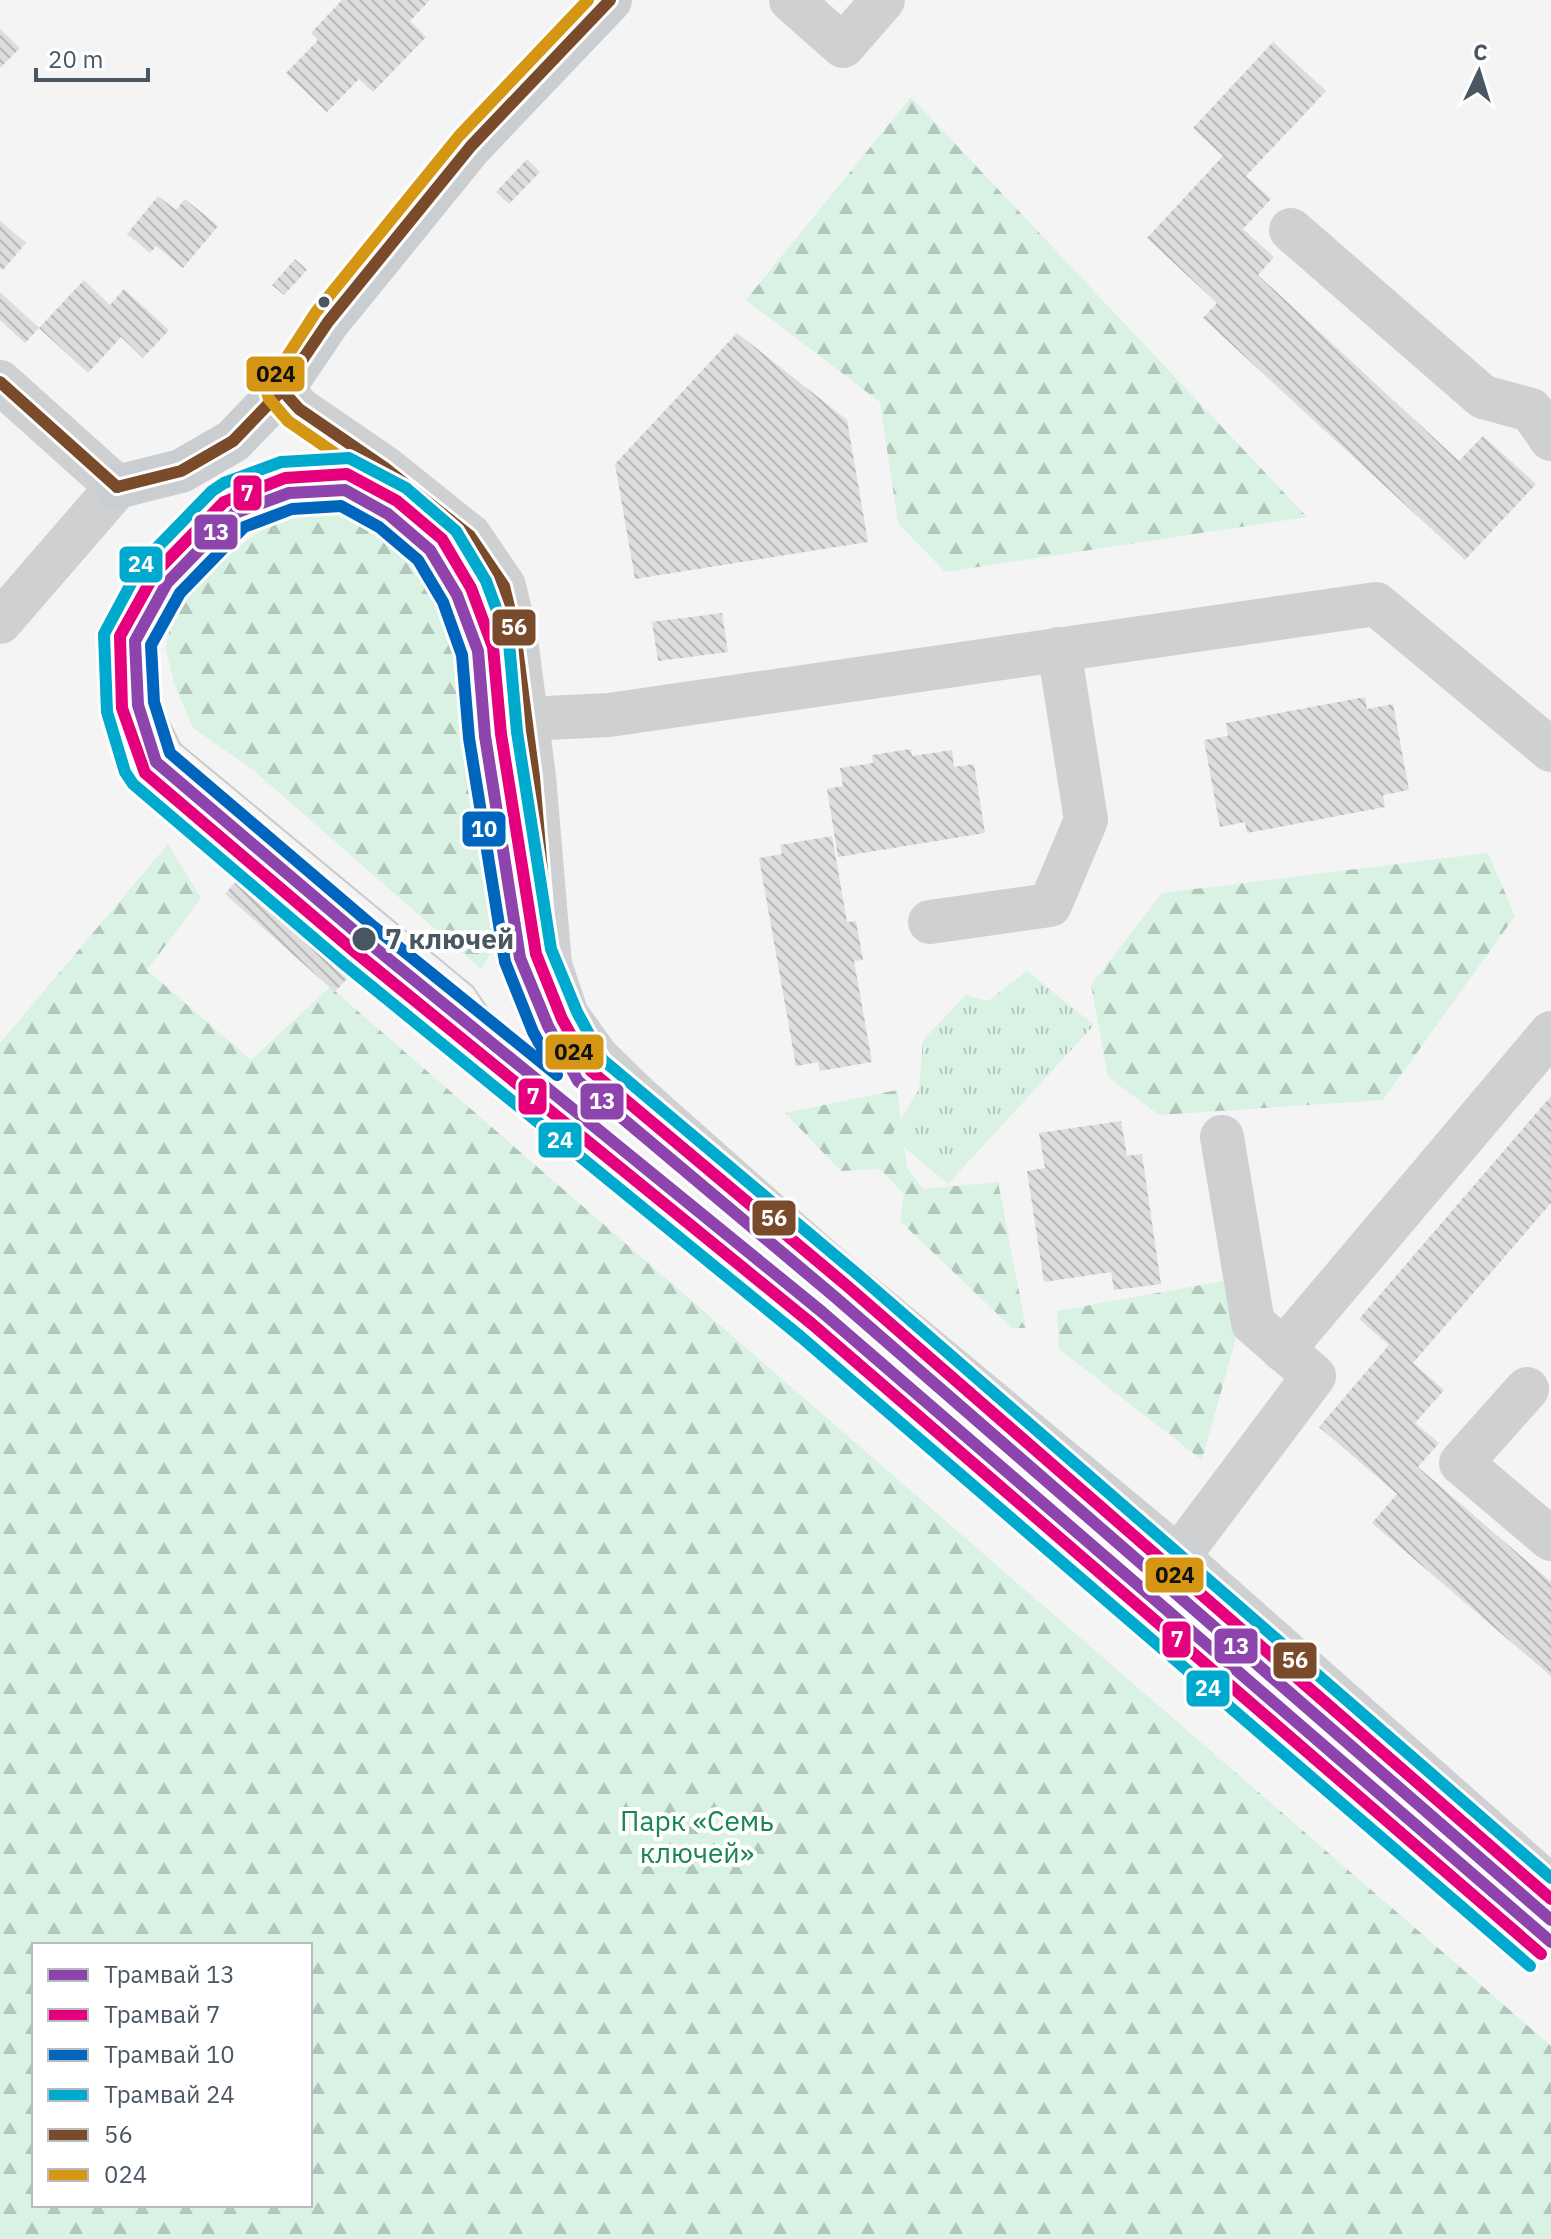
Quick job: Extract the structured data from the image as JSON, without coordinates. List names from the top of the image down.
{
  "parks": ["Парк «Семь ключей»"],
  "places": ["7 ключей"],
  "lines": [
    "transit line 56",
    "transit line 024",
    "tram line 24",
    "tram line 7",
    "tram line 13",
    "tram line 10"
  ],
  "legend": [
    "Трамвай 13",
    "Трамвай 7",
    "Трамвай 10",
    "Трамвай 24",
    "56",
    "024"
  ],
  "scale_bar": "20 m",
  "north": "top"
}
